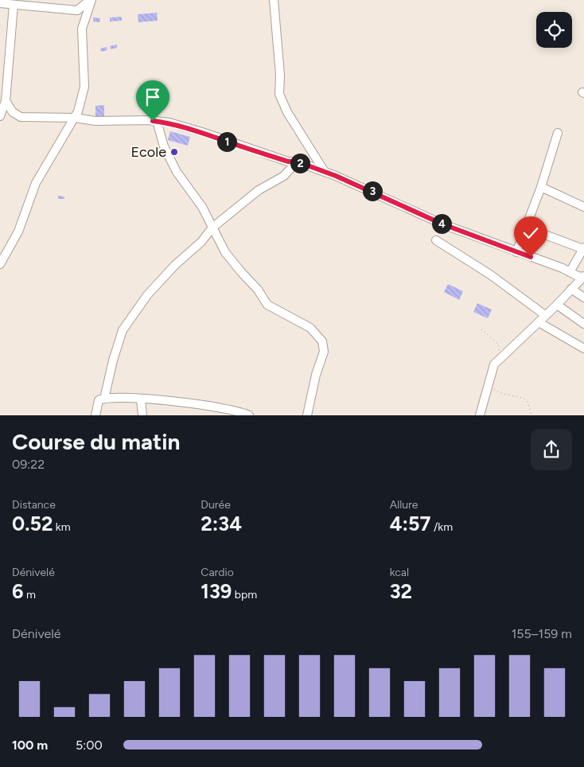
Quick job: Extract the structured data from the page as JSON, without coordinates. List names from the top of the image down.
{
  "places": ["Ecole"],
  "page": {
    "pins": [
      "1",
      "2",
      "3",
      "4"
    ],
    "heading": ["Course du matin", "09:22"],
    "stats": [
      ["Distance", "0.52 km"],
      ["Durée", "2:34"],
      ["Allure", "4:57 /km"],
      ["Dénivelé", "6 m"],
      ["Cardio", "139 bpm"],
      ["kcal", "32"]
    ],
    "chart": ["Dénivelé", "155–159 m"],
    "list": [
      {
        "name": "100 m",
        "note": "5:00"
      }
    ]
  }
}
